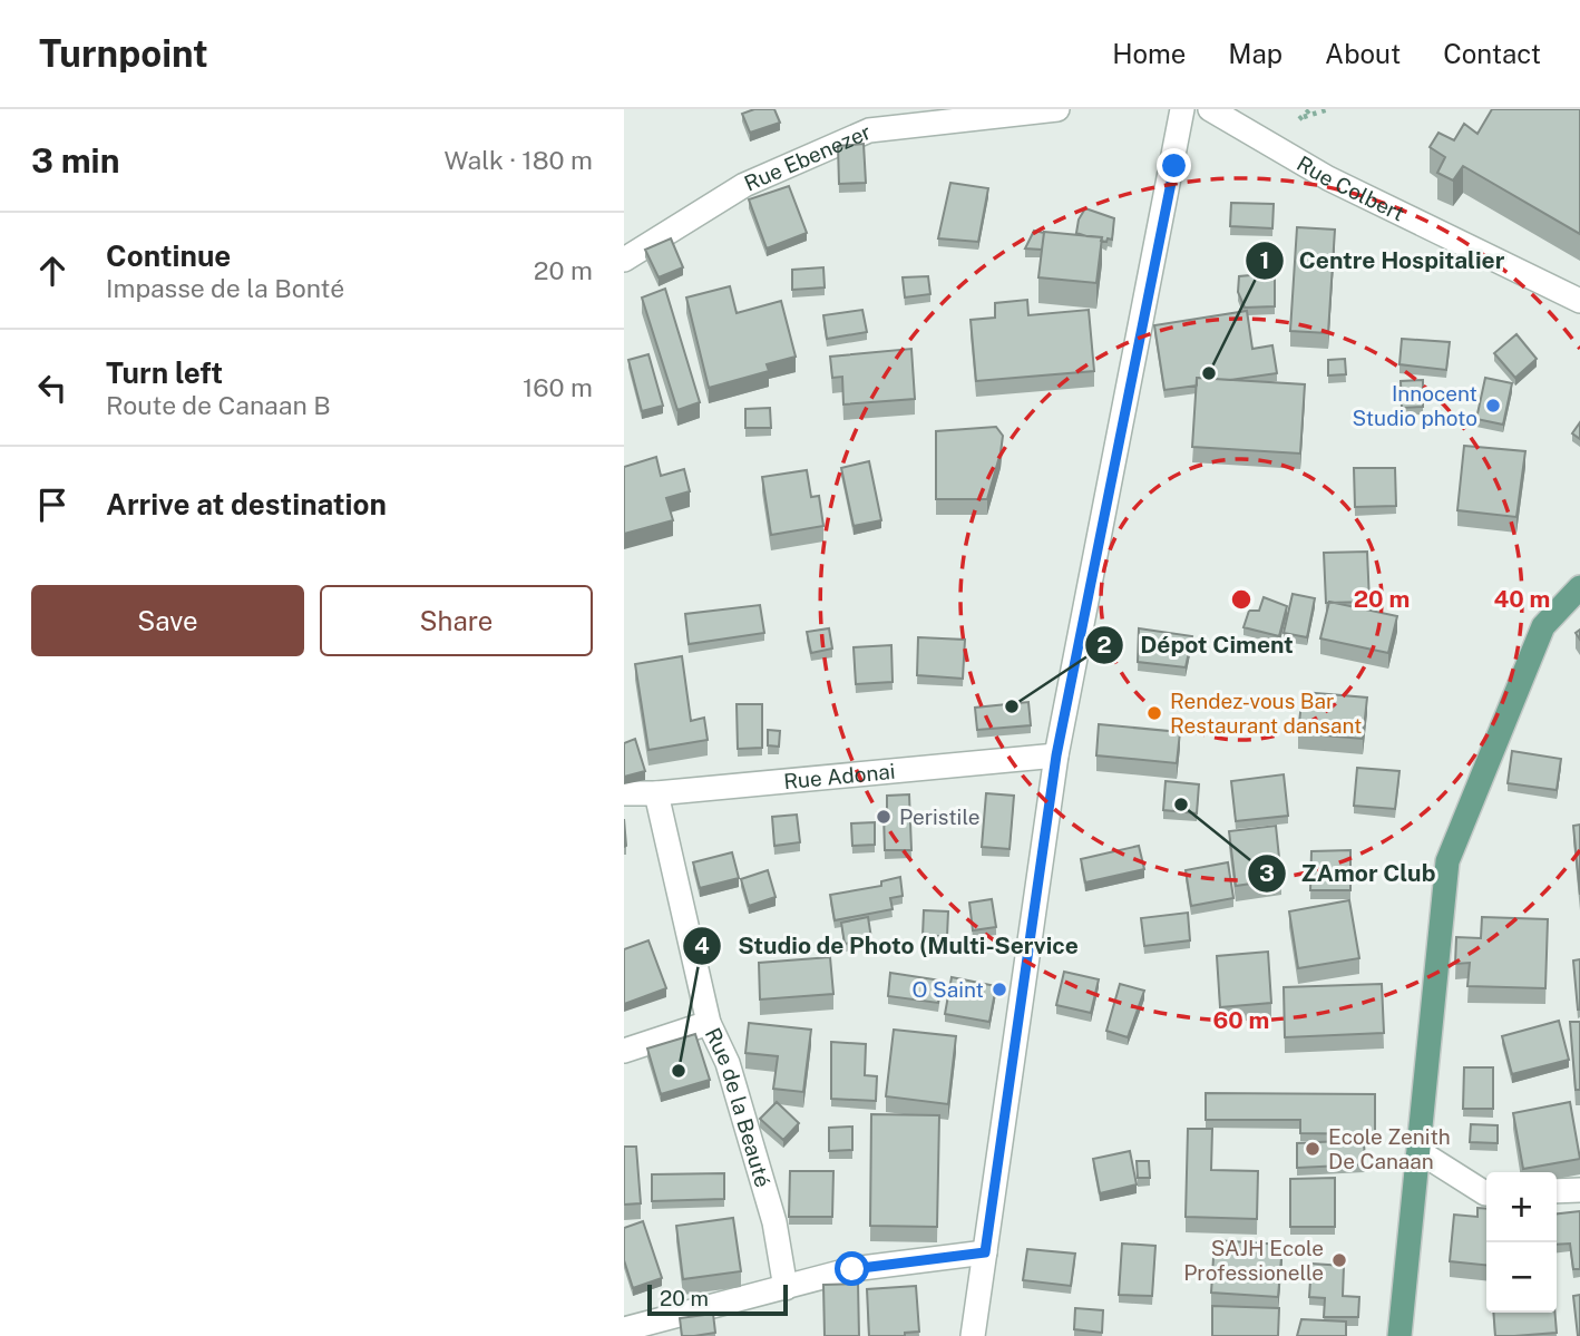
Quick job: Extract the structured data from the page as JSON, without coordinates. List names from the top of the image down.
{
  "streets": {
    "street": [
      "Rue Ebenezer",
      "Rue Colbert",
      "Rue Adonai",
      "Rue de la Beauté"
    ]
  },
  "crossings": [
    ["Rue Adonai", "Rue de la Beauté"]
  ],
  "places": [
    "Centre Hospitalier",
    "Innocent Studio photo",
    "Dépot Ciment",
    "Rendez-vous Bar Restaurant dansant",
    "ZAmor Club",
    "Peristile",
    "O Saint",
    "Studio de Photo (Multi-Service",
    "Ecole Zenith De Canaan",
    "SAJH Ecole Professionelle"
  ],
  "scale_bar": "20 m",
  "page": {
    "header": "Turnpoint",
    "nav": [
      "Home",
      "Map",
      "About",
      "Contact"
    ],
    "heading": ["3 min", "Walk · 180 m"],
    "list": [
      ["Continue", "Impasse de la Bonté", "20 m"],
      ["Turn left", "Route de Canaan B", "160 m"],
      "Arrive at destination"
    ],
    "buttons": ["Save", "Share"],
    "map_buttons": ["+", "−"],
    "scale": "20 m"
  },
  "rings": ["20 m", "40 m", "60 m"]
}
